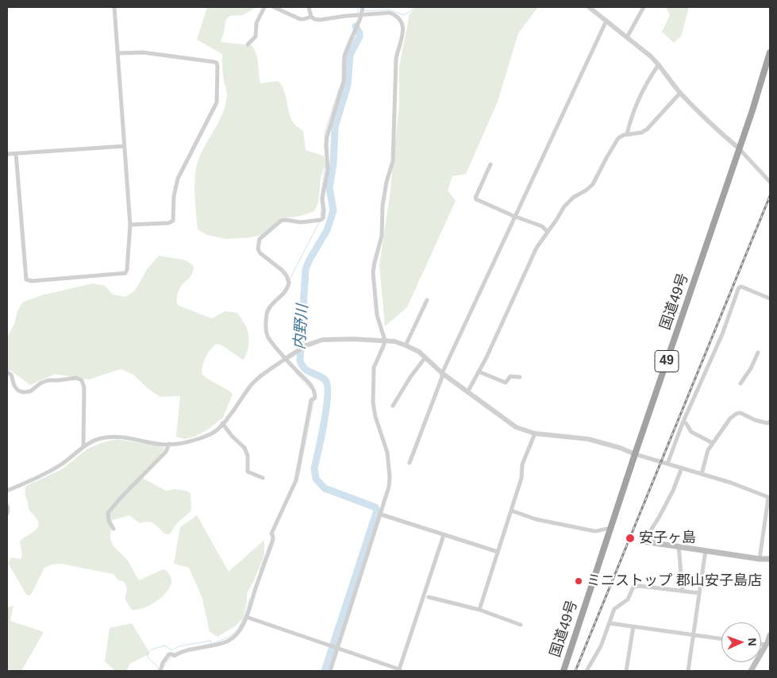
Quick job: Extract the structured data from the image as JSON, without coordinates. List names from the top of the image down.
{
  "streets": {
    "highway": ["国道49号", "49"]
  },
  "water": ["内野川"],
  "places": ["安子ヶ島", "ミニストップ 郡山安子島店"],
  "north": "right"
}
